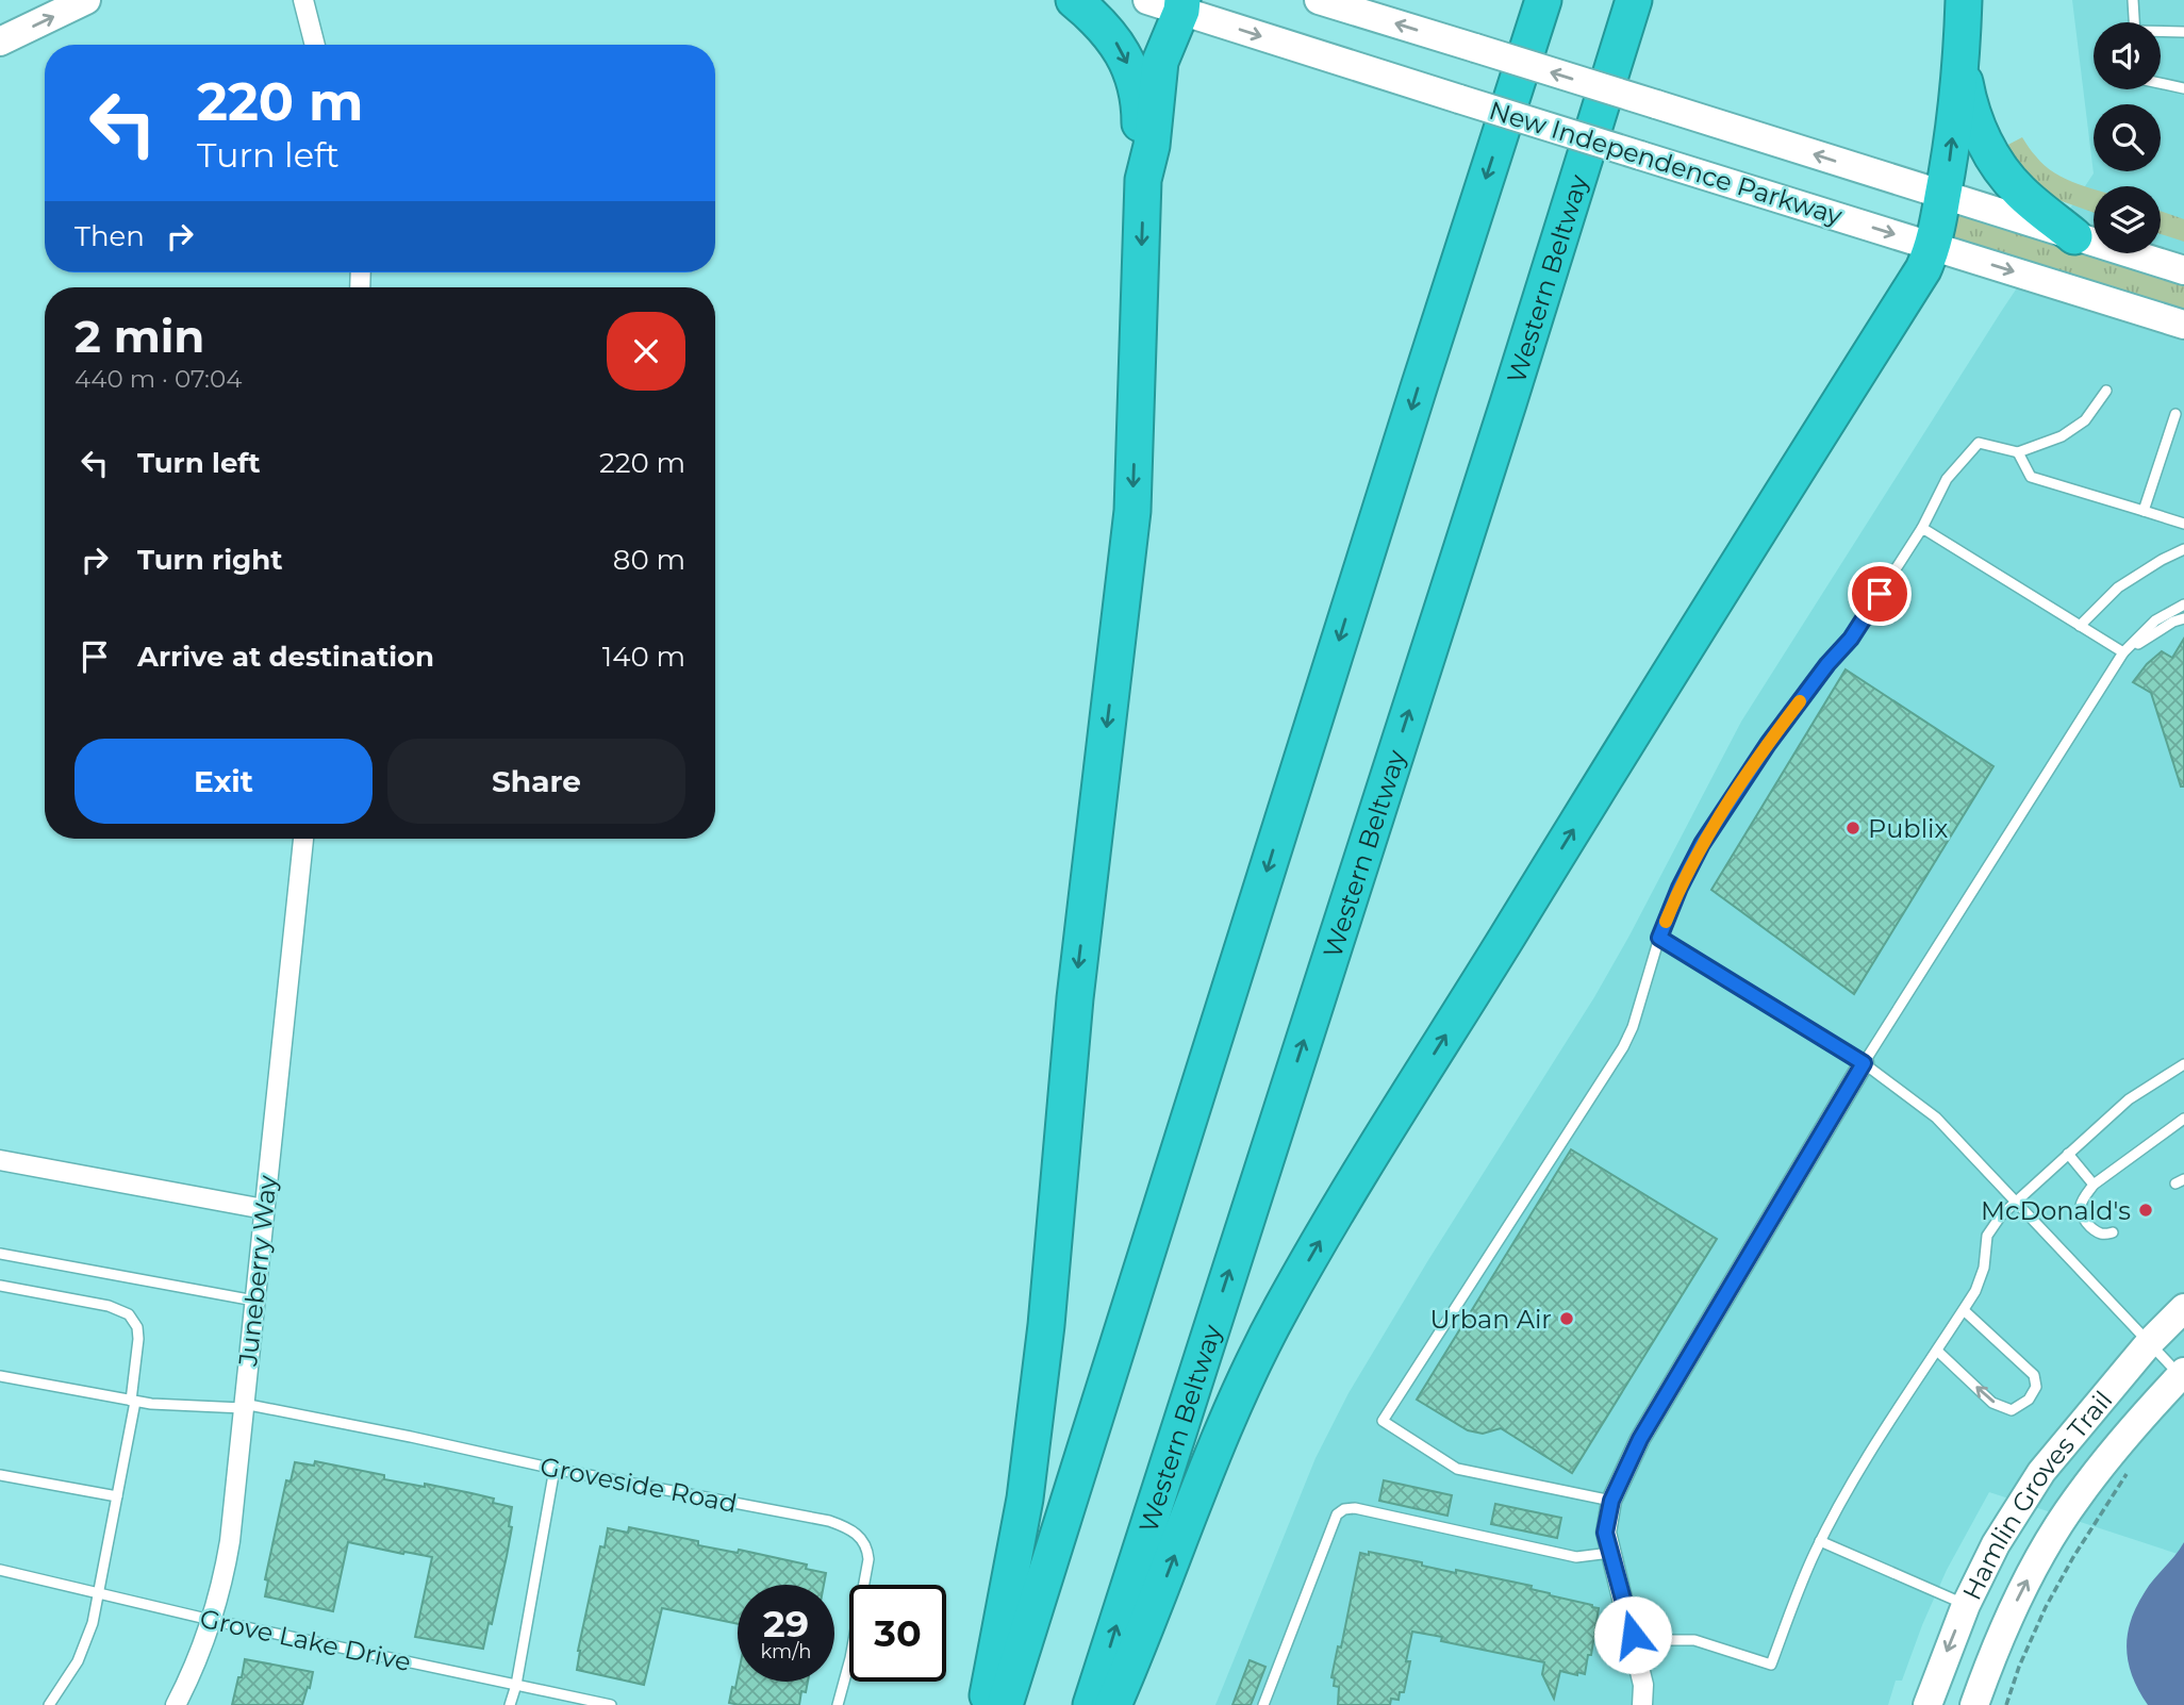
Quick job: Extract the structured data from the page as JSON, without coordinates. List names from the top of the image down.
{
  "streets": {
    "highway": ["Western Beltway"],
    "main road": ["New Independence Parkway", "Hamlin Groves Trail"],
    "street": ["Juneberry Way"],
    "lane": ["Groveside Road", "Grove Lake Drive"]
  },
  "crossings": [
    ["Juneberry Way", "Groveside Road"],
    ["Juneberry Way", "Grove Lake Drive"]
  ],
  "places": ["Publix", "McDonald's", "Urban Air"],
  "page": {
    "turn": ["220 m", "Turn left"],
    "then": "Then",
    "heading": ["2 min", "440 m · 07:04"],
    "list": [
      {
        "name": "Turn left",
        "value": "220 m"
      },
      {
        "name": "Turn right",
        "value": "80 m"
      },
      {
        "name": "Arrive at destination",
        "value": "140 m"
      }
    ],
    "buttons": ["Exit", "Share"],
    "speed": "29 km/h",
    "limit": "30"
  }
}
